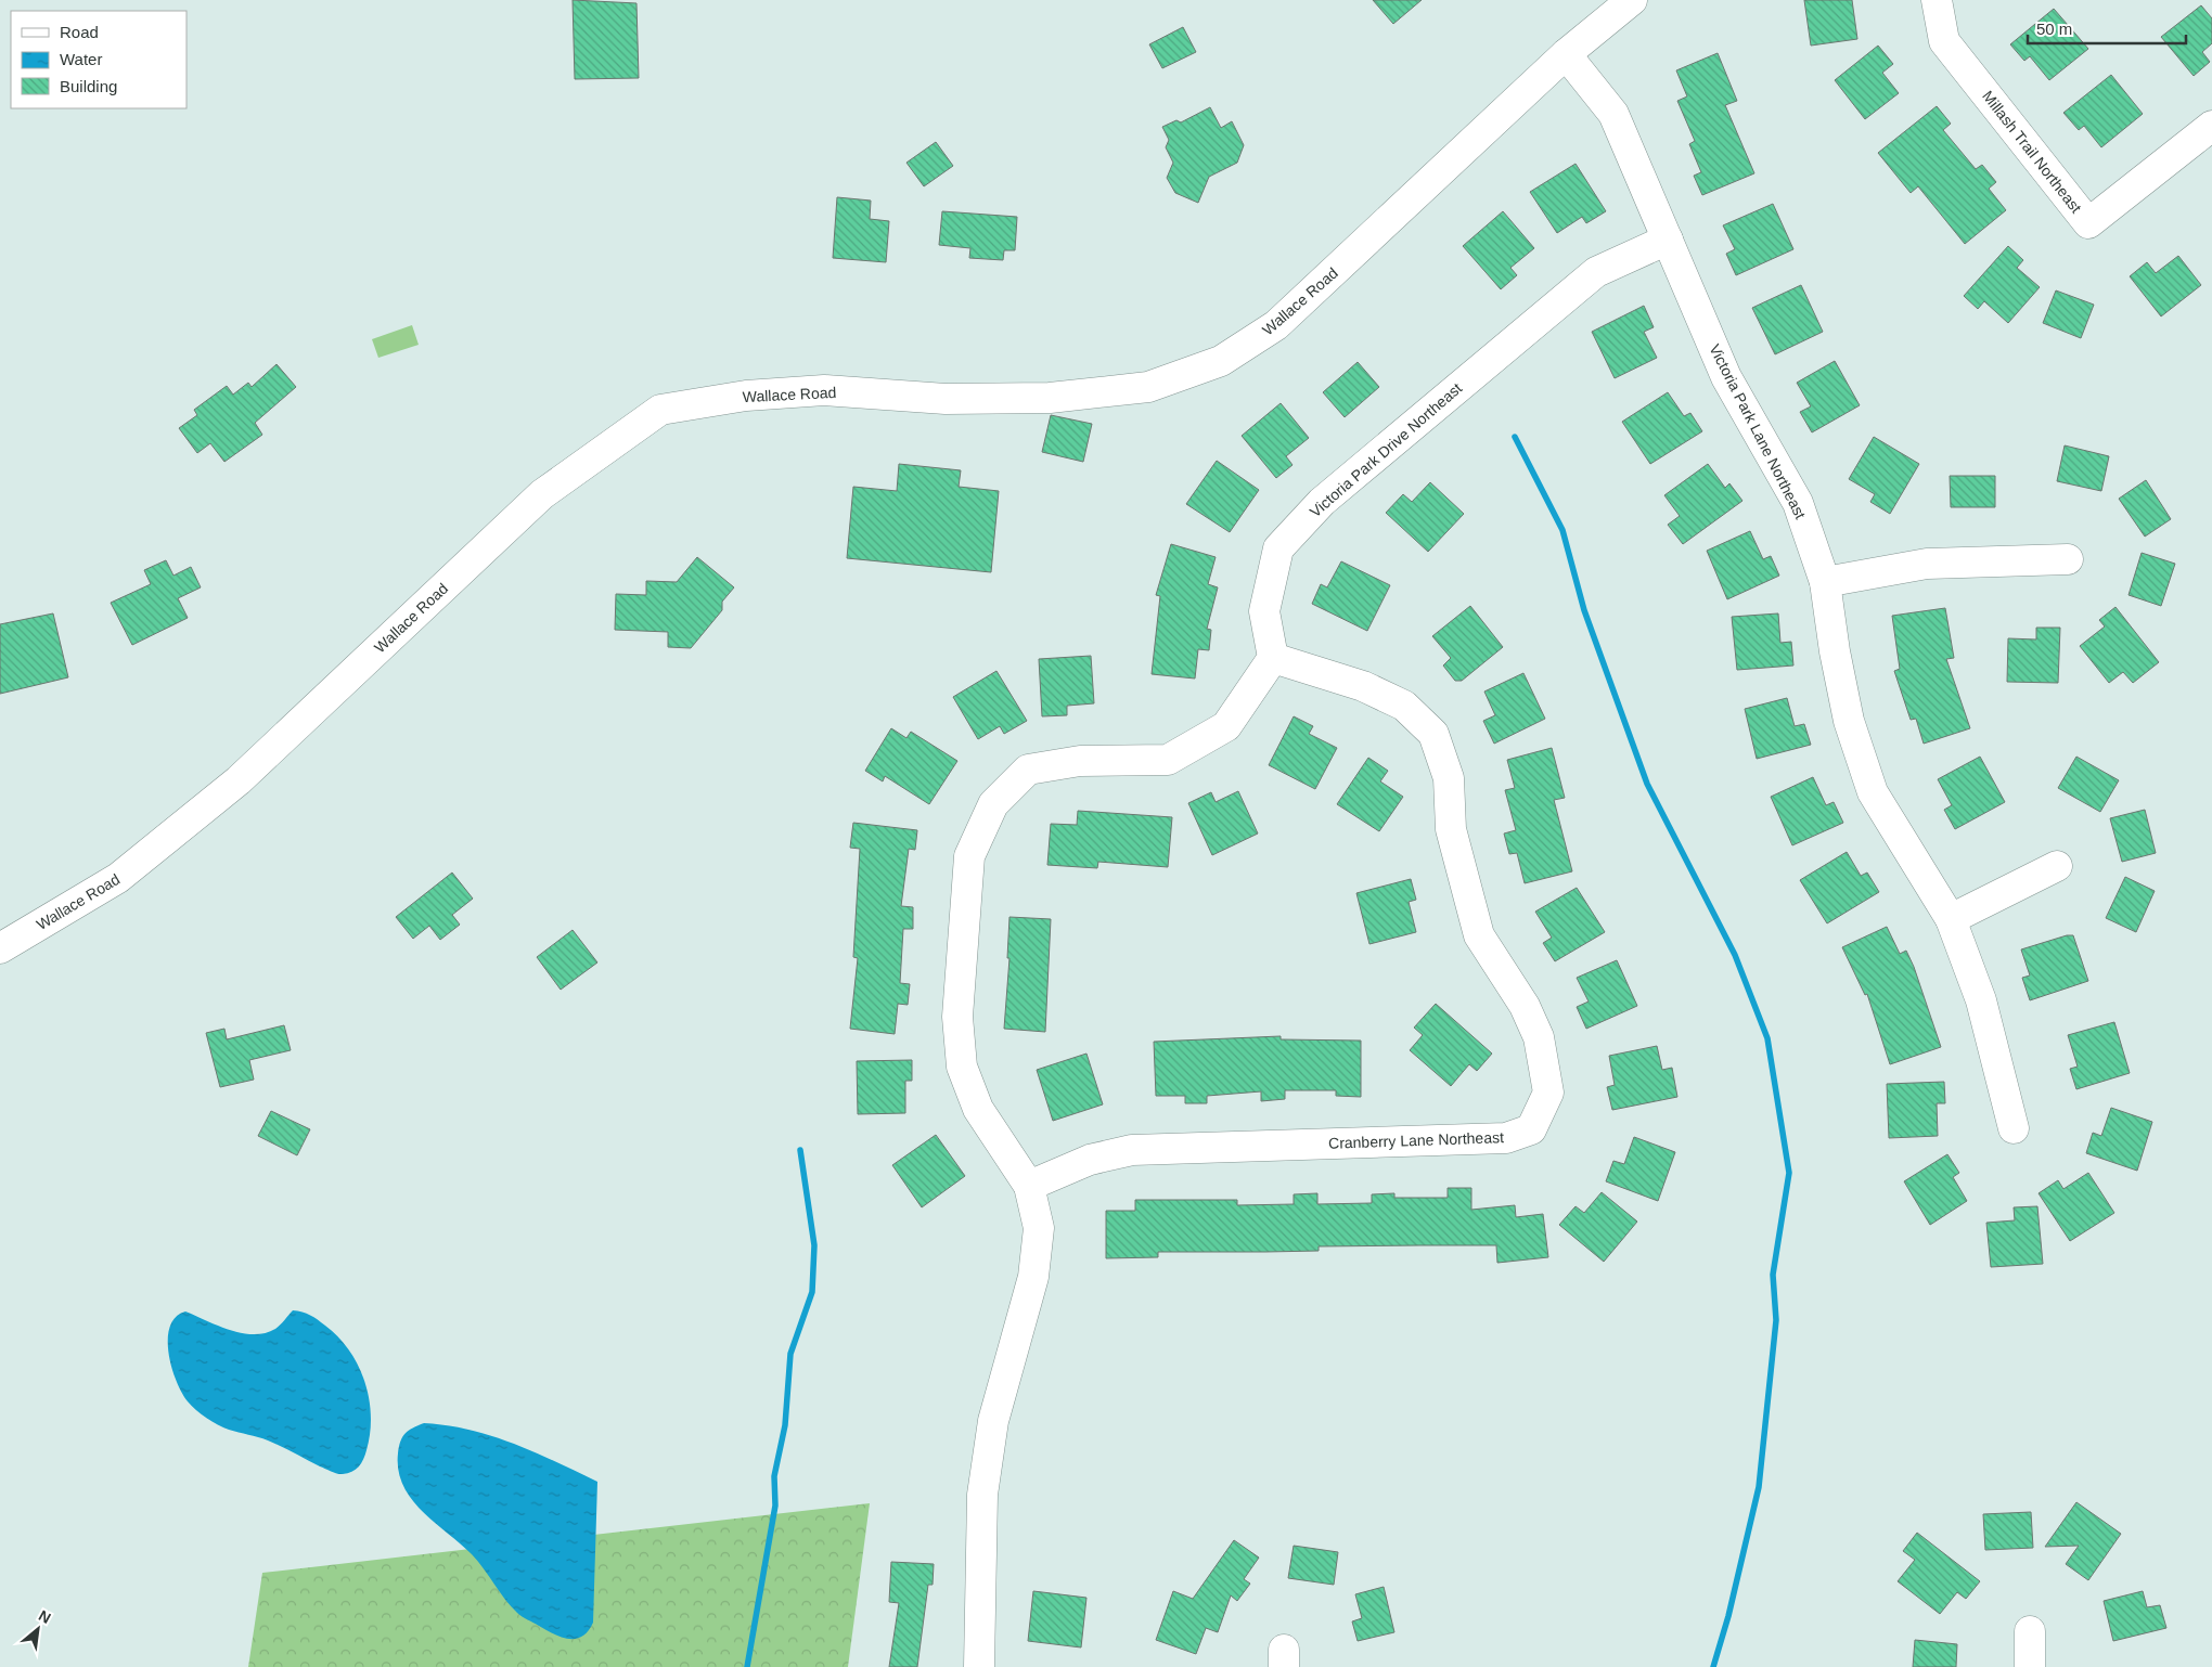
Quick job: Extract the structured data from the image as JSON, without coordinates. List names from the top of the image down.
{
  "streets": {
    "street": [
      "Millash Trail Northeast",
      "Wallace Road",
      "Victoria Park Lane Northeast",
      "Victoria Park Drive Northeast",
      "Cranberry Lane Northeast"
    ]
  },
  "crossings": [
    ["Wallace Road", "Victoria Park Lane Northeast"],
    ["Victoria Park Lane Northeast", "Victoria Park Drive Northeast"],
    ["Victoria Park Drive Northeast", "Cranberry Lane Northeast"]
  ],
  "legend": ["Road", "Water", "Building"],
  "scale_bar": "50 m",
  "north": "top right"
}
